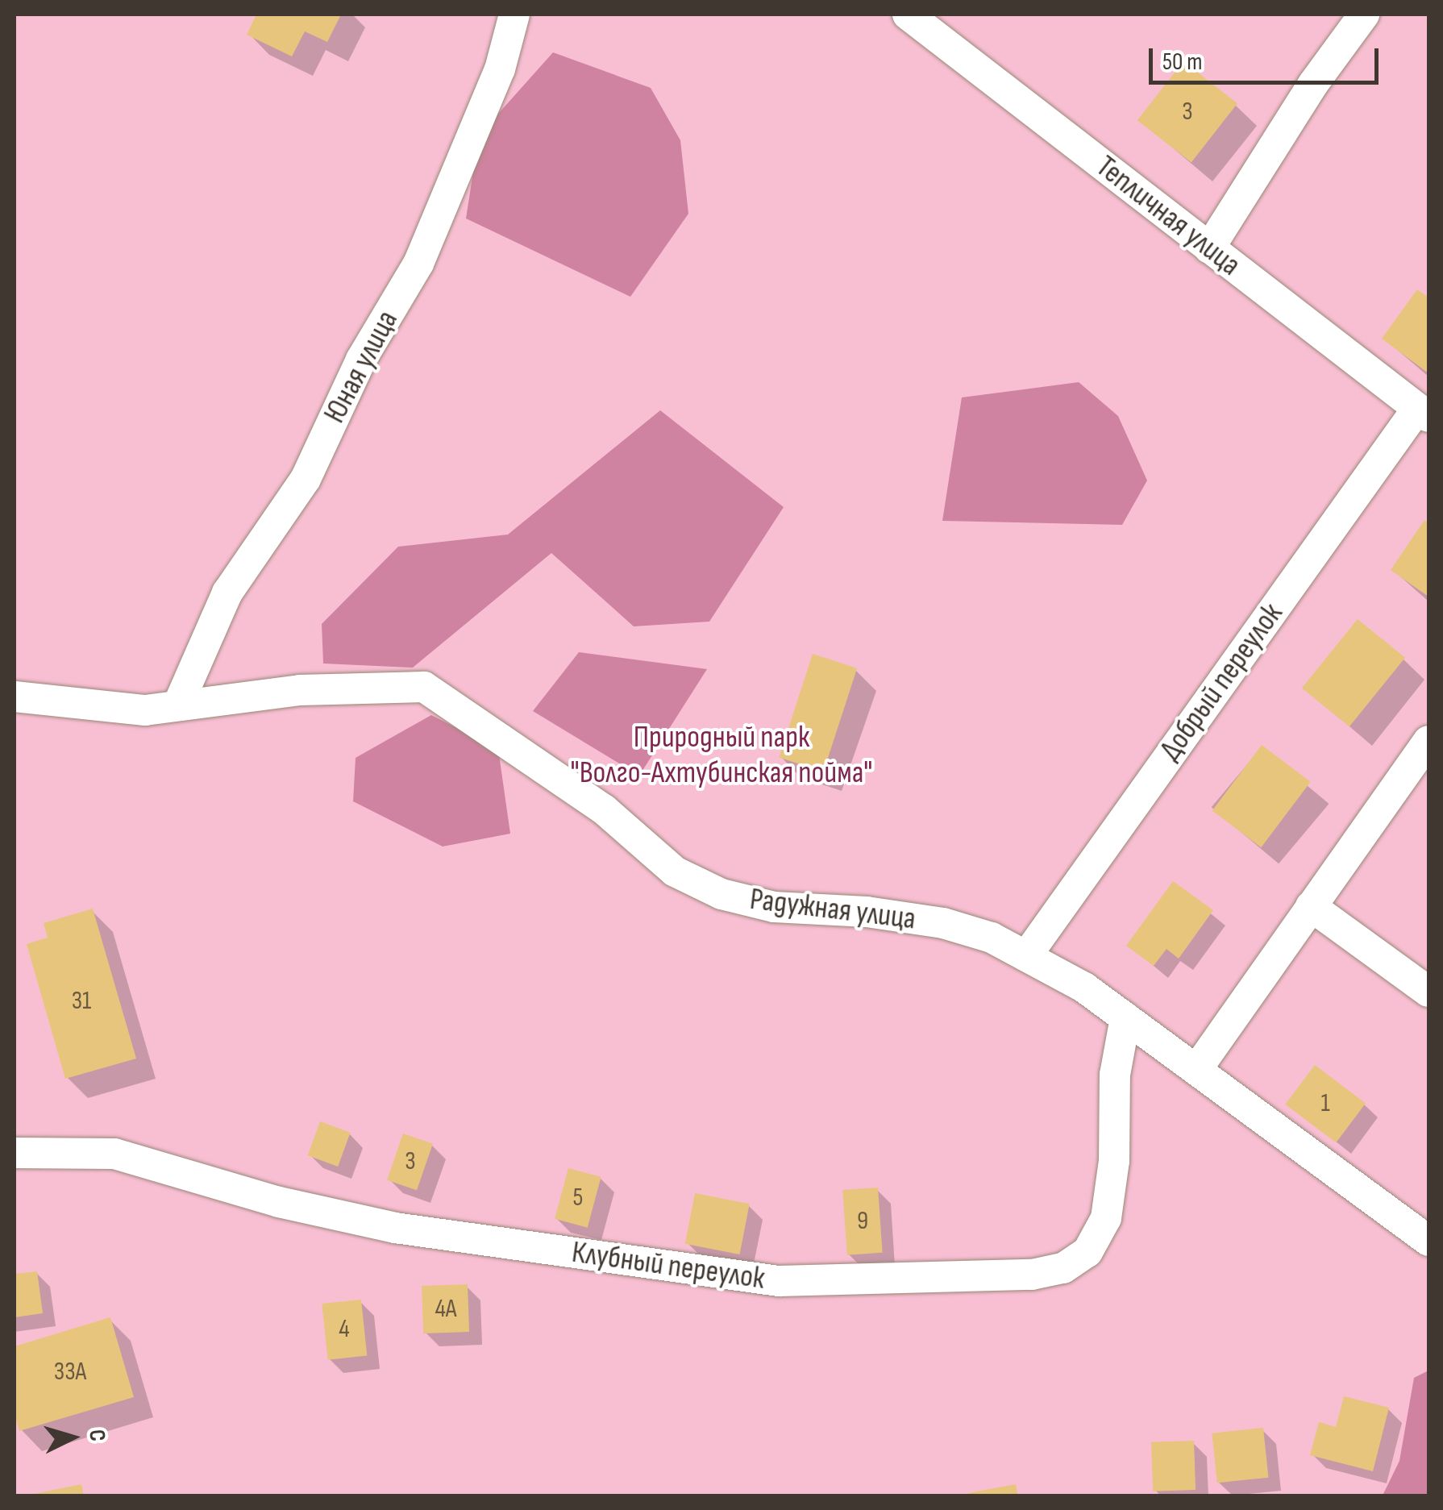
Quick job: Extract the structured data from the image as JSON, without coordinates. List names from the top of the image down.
{
  "streets": {
    "street": [
      "Тепличная улица",
      "Юная улица",
      "Добрый переулок",
      "Радужная улица",
      "Клубный переулок"
    ]
  },
  "crossings": [
    ["Тепличная улица", "Добрый переулок"],
    ["Юная улица", "Радужная улица"],
    ["Добрый переулок", "Радужная улица"],
    ["Радужная улица", "Клубный переулок"]
  ],
  "parks": ["Природный парк \"Волго-Ахтубинская пойма\""],
  "house_numbers": [
    "3",
    "31",
    "1",
    "3",
    "5",
    "9",
    "4А",
    "4",
    "33А"
  ],
  "scale_bar": "50 m",
  "north": "right"
}
